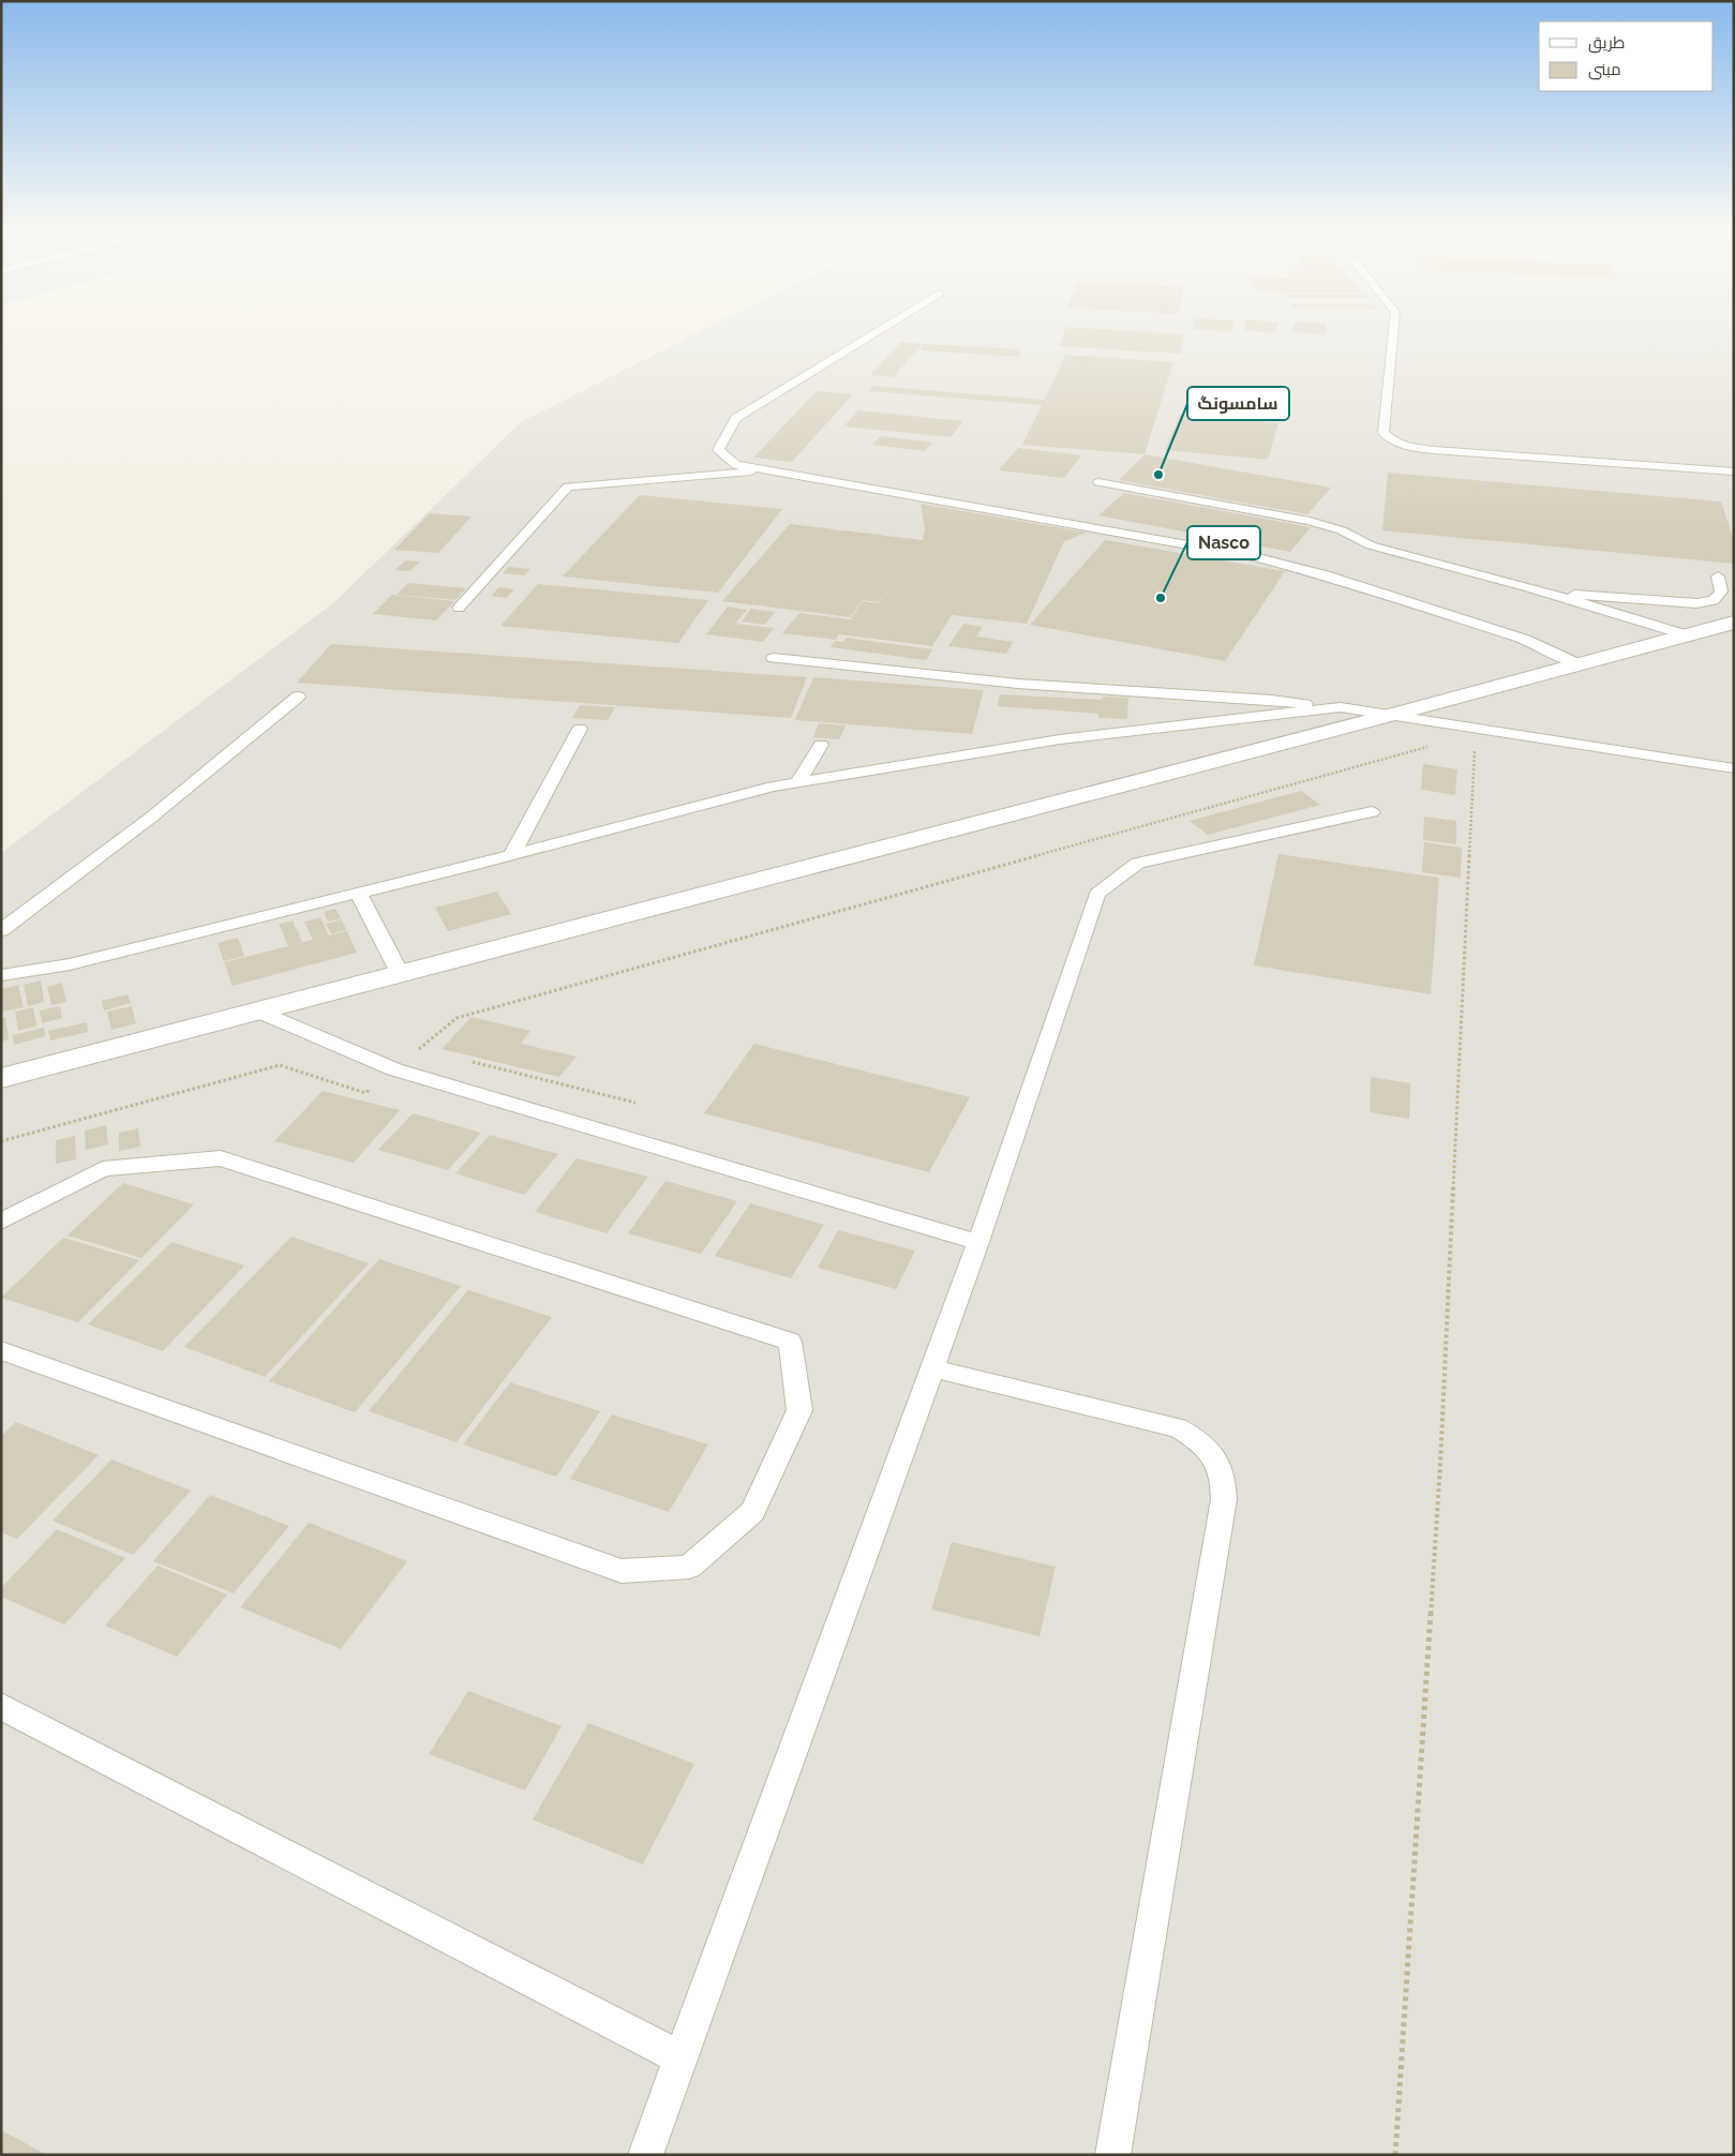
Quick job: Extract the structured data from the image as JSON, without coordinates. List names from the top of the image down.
{
  "places": ["سامسونگ", "Nasco"],
  "legend": ["طريق", "مبنى"]
}
